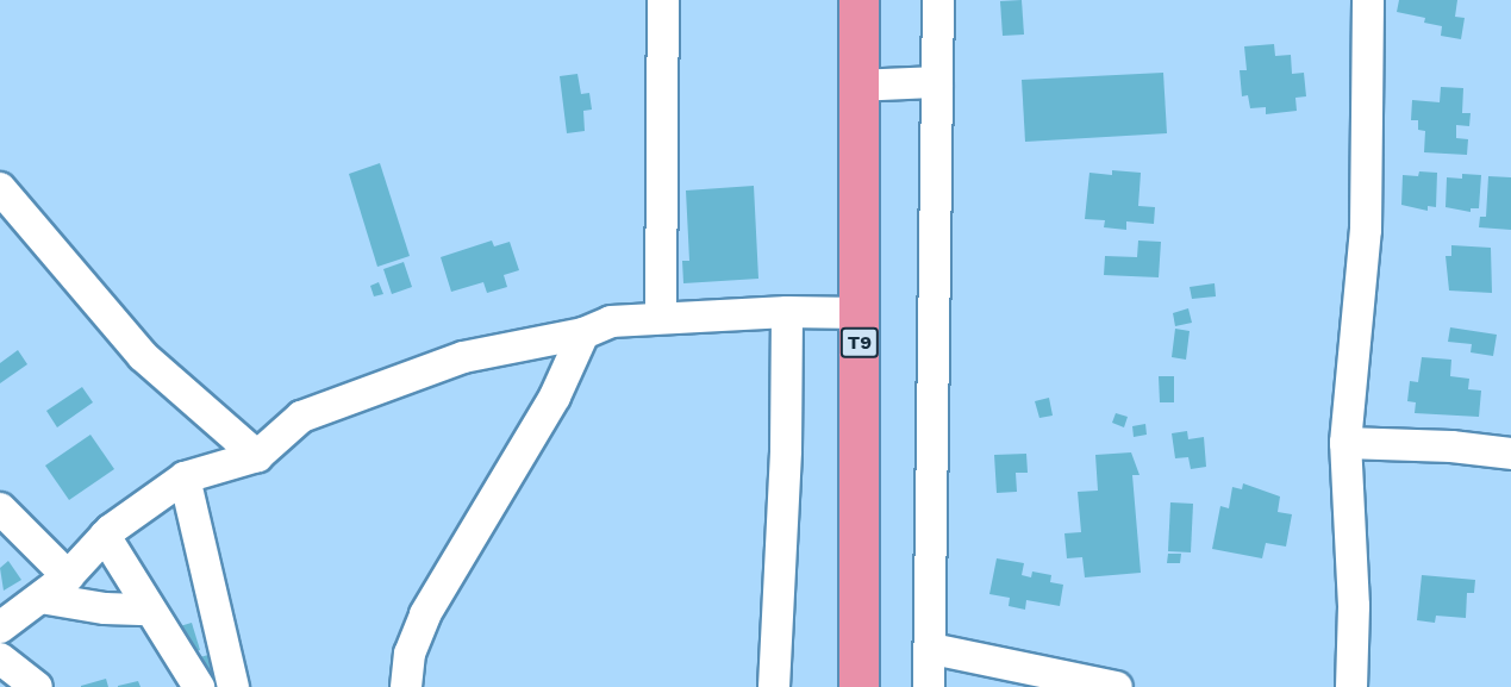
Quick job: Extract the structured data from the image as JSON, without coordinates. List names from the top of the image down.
{
  "streets": {
    "highway": ["T9"]
  }
}
